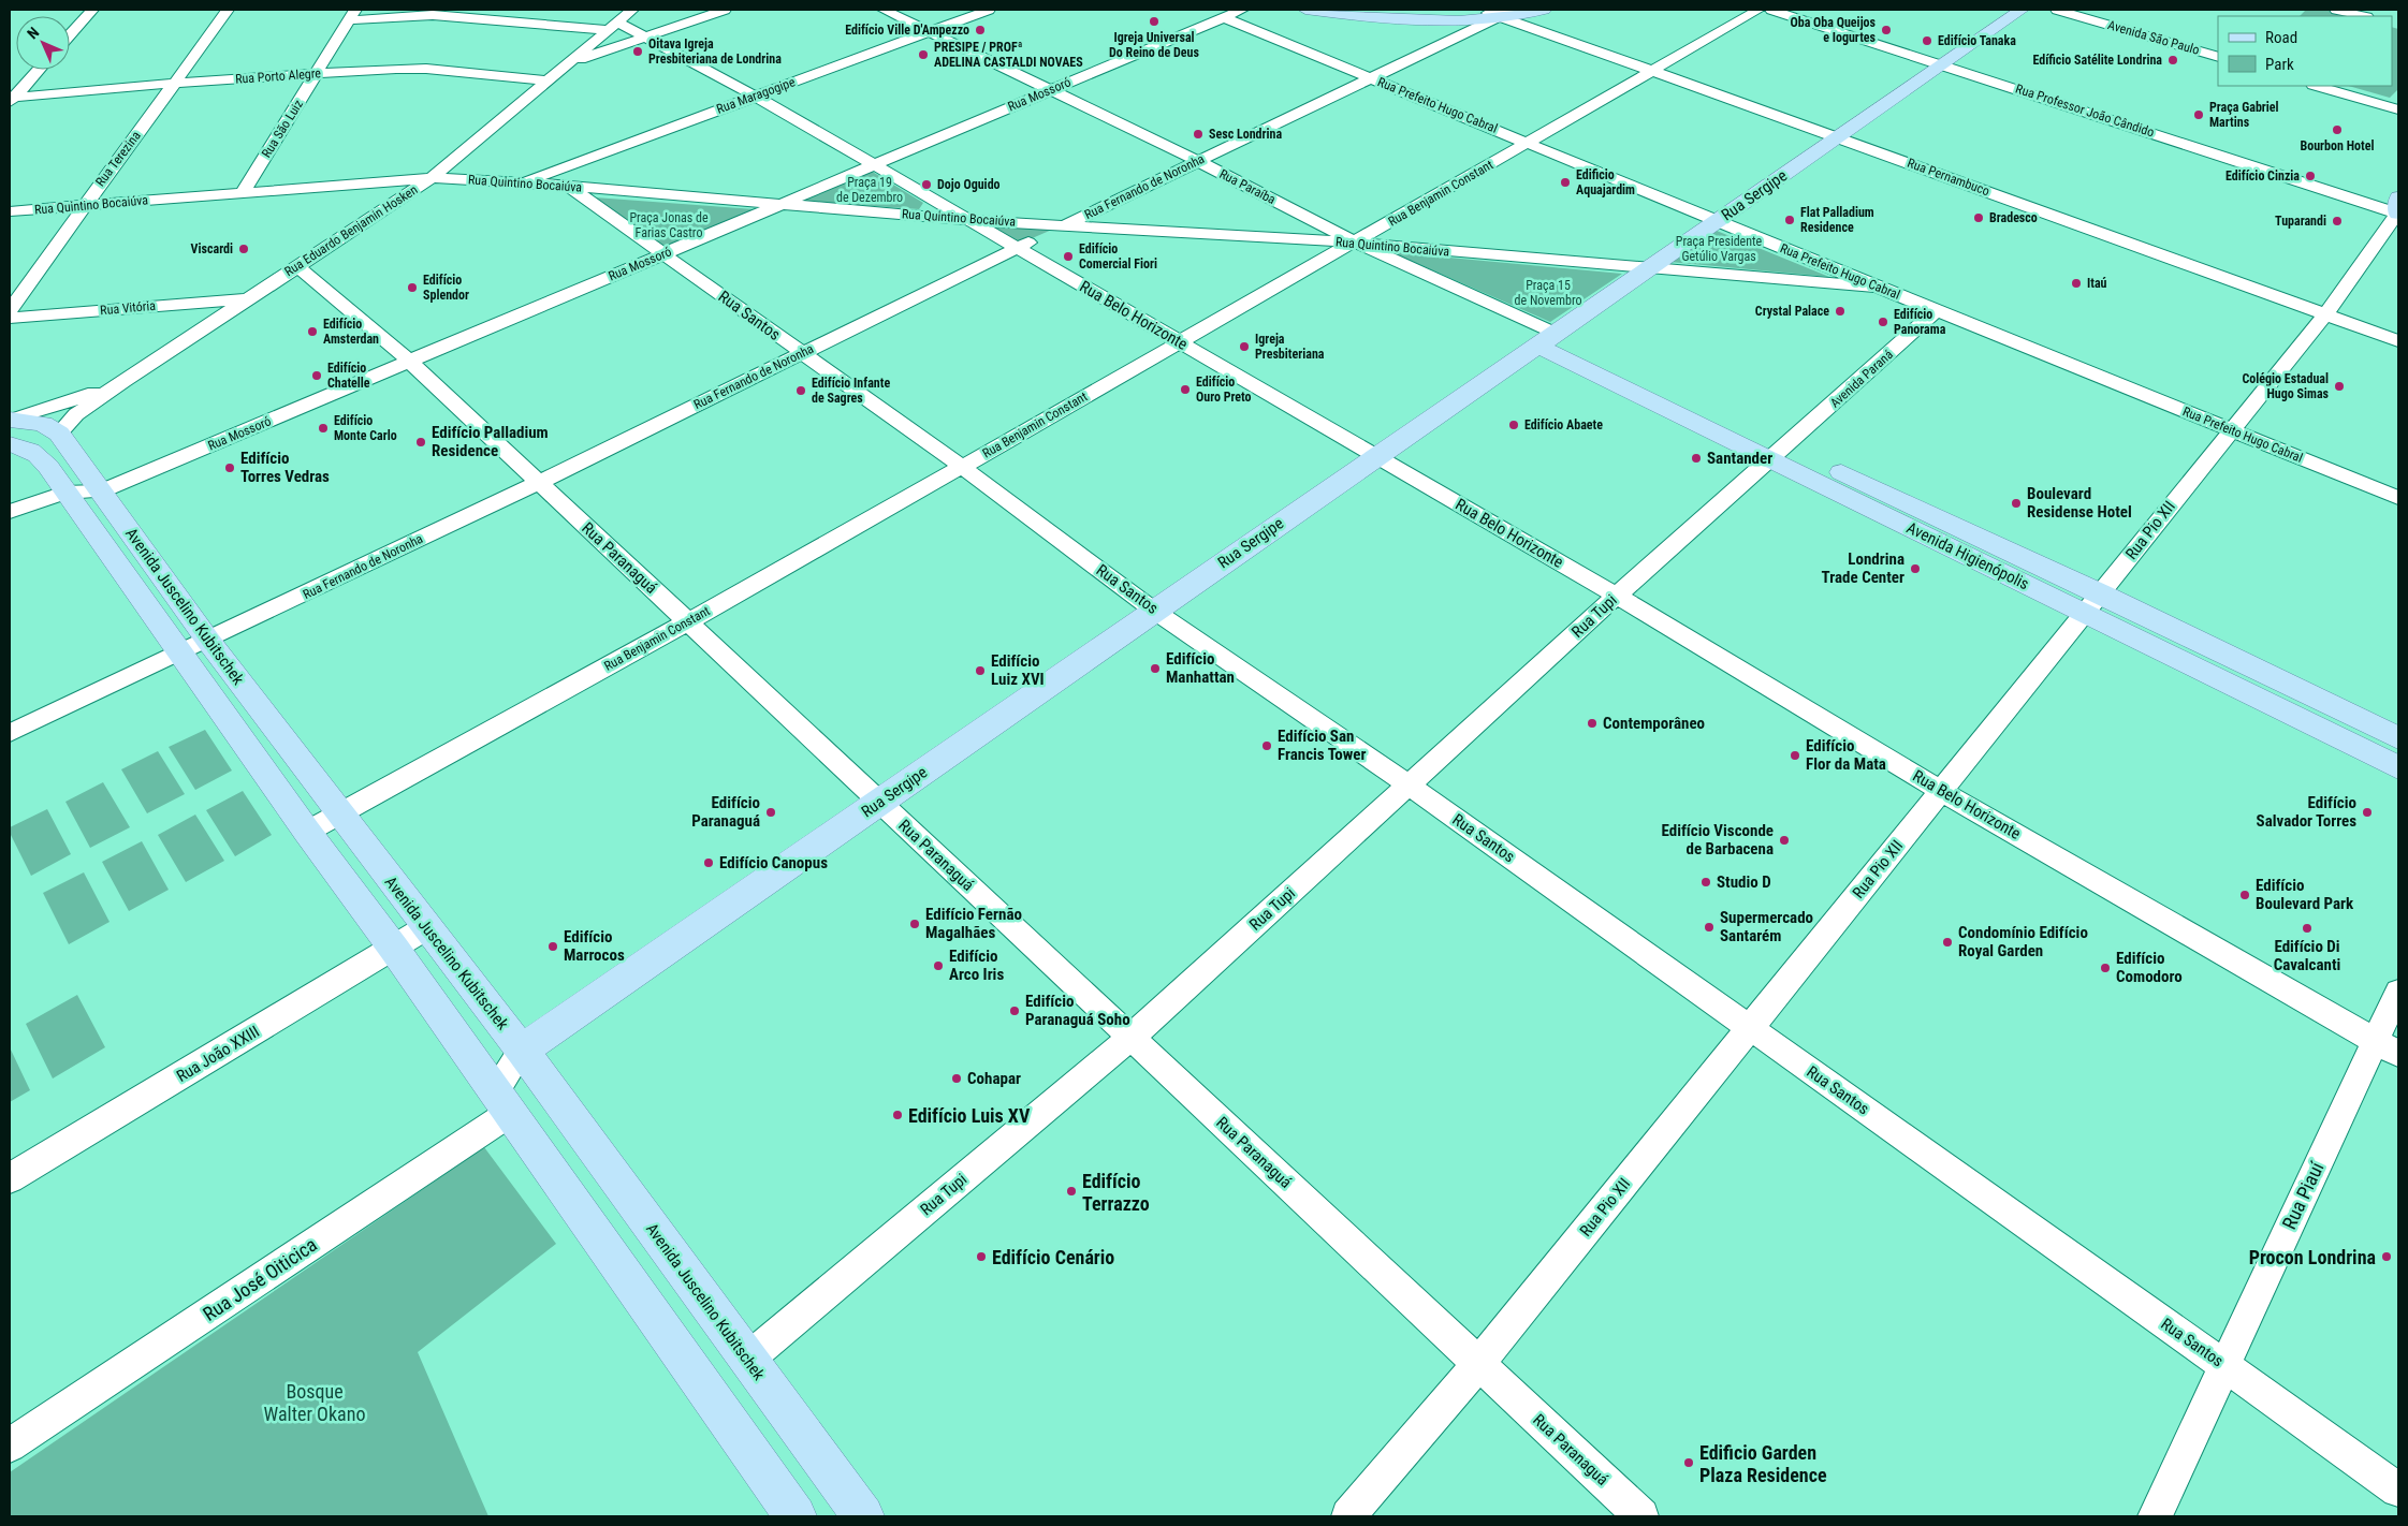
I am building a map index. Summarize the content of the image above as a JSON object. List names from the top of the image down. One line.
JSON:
{"streets":{"main road":["Rua Sergipe","Avenida Higienópolis","Avenida Juscelino Kubitschek"],"street":["Avenida São Paulo","Rua Porto Alegre","Rua Mossoró","Rua Maragogipe","Rua Prefeito Hugo Cabral","Rua Professor João Cândido","Rua São Luiz","Rua Terezina","Rua Pernambuco","Rua Quintino Bocaiúva","Rua Fernando de Noronha","Rua Paraíba","Rua Benjamin Constant","Rua Eduardo Benjamin Hosken","Rua Vitória","Rua Santos","Rua Belo Horizonte","Avenida Paraná","Rua Pio XII","Rua Paranaguá","Rua Tupi","Rua João XXIII","Rua Piauí","Rua José Oiticica"]},"crossings":[["Rua Porto Alegre","Rua São Luiz"],["Rua Porto Alegre","Rua Terezina"],["Rua Porto Alegre","Rua Eduardo Benjamin Hosken"],["Rua Mossoró","Rua Prefeito Hugo Cabral"],["Rua Mossoró","Rua Quintino Bocaiúva"],["Rua Mossoró","Rua Paraíba"],["Rua Mossoró","Rua Santos"],["Rua Mossoró","Rua Belo Horizonte"],["Rua Mossoró","Rua Paranaguá"],["Rua Mossoró","Avenida Juscelino Kubitschek"],["Rua Maragogipe","Rua Quintino Bocaiúva"],["Rua Maragogipe","Rua Paraíba"],["Rua Maragogipe","Rua Belo Horizonte"],["Rua Prefeito Hugo Cabral","Rua Quintino Bocaiúva"],["Rua Prefeito Hugo Cabral","Rua Fernando de Noronha"],["Rua Prefeito Hugo Cabral","Rua Benjamin Constant"],["Rua Prefeito Hugo Cabral","Rua Sergipe"],["Rua Prefeito Hugo Cabral","Avenida Paraná"],["Rua Prefeito Hugo Cabral","Rua Pio XII"],["Rua Professor João Cândido","Rua Sergipe"],["Rua Professor João Cândido","Rua Pio XII"],["Rua São Luiz","Rua Quintino Bocaiúva"],["Rua Terezina","Rua Quintino Bocaiúva"],["Rua Pernambuco","Rua Fernando de Noronha"],["Rua Pernambuco","Rua Benjamin Constant"],["Rua Pernambuco","Rua Sergipe"],["Rua Pernambuco","Rua Pio XII"],["Rua Quintino Bocaiúva","Rua Fernando de Noronha"],["Rua Quintino Bocaiúva","Rua Paraíba"],["Rua Quintino Bocaiúva","Rua Benjamin Constant"],["Rua Quintino Bocaiúva","Rua Sergipe"],["Rua Quintino Bocaiúva","Rua Eduardo Benjamin Hosken"],["Rua Quintino Bocaiúva","Rua Santos"],["Rua Quintino Bocaiúva","Rua Belo Horizonte"],["Rua Fernando de Noronha","Rua Paraíba"],["Rua Fernando de Noronha","Rua Santos"],["Rua Fernando de Noronha","Rua Belo Horizonte"],["Rua Fernando de Noronha","Rua Paranaguá"],["Rua Fernando de Noronha","Avenida Juscelino Kubitschek"],["Rua Paraíba","Rua Benjamin Constant"],["Rua Paraíba","Rua Sergipe"],["Rua Paraíba","Avenida Higienópolis"],["Rua Benjamin Constant","Rua Santos"],["Rua Benjamin Constant","Rua Belo Horizonte"],["Rua Benjamin Constant","Rua Paranaguá"],["Rua Benjamin Constant","Avenida Juscelino Kubitschek"],["Rua Sergipe","Rua Santos"],["Rua Sergipe","Rua Belo Horizonte"],["Rua Sergipe","Avenida Higienópolis"],["Rua Sergipe","Rua Paranaguá"],["Rua Sergipe","Avenida Juscelino Kubitschek"],["Rua Sergipe","Rua José Oiticica"],["Rua Eduardo Benjamin Hosken","Rua Vitória"],["Rua Eduardo Benjamin Hosken","Rua Paranaguá"],["Rua Eduardo Benjamin Hosken","Avenida Juscelino Kubitschek"],["Rua Santos","Rua Pio XII"],["Rua Santos","Rua Tupi"],["Rua Santos","Rua Piauí"],["Rua Belo Horizonte","Rua Pio XII"],["Rua Belo Horizonte","Rua Tupi"],["Rua Belo Horizonte","Rua Piauí"],["Avenida Paraná","Avenida Higienópolis"],["Avenida Paraná","Rua Tupi"],["Rua Pio XII","Avenida Higienópolis"],["Rua Pio XII","Rua Paranaguá"],["Avenida Higienópolis","Rua Tupi"],["Rua Paranaguá","Rua Tupi"],["Avenida Juscelino Kubitschek","Rua Tupi"],["Avenida Juscelino Kubitschek","Rua João XXIII"],["Avenida Juscelino Kubitschek","Rua José Oiticica"]],"parks":["Praça 19 de Dezembro","Praça Jonas de Farias Castro","Praça Presidente Getúlio Vargas","Praça 15 de Novembro","Bosque Walter Okano"],"places":["Igreja Universal Do Reino de Deus","Edifício Ville D'Ampezzo","Oba Oba Queijos e Iogurtes","Edifício Tanaka","Oitava Igreja Presbiteriana de Londrina","PRESIPE / PROFª ADELINA CASTALDI NOVAES","Edíficio Satélite Londrina","Praça Gabriel Martins","Bourbon Hotel","Sesc Londrina","Edifício Cinzia","Edificio Aquajardim","Dojo Oguido","Bradesco","Flat Palladium Residence","Tuparandi","Viscardi","Edifício Comercial Fiori","Itaú","Edifício Splendor","Crystal Palace","Edifício Panorama","Edifício Amsterdan","Igreja Presbiteriana","Edifício Chatelle","Colégio Estadual Hugo Simas","Edifício Ouro Preto","Edifício Infante de Sagres","Edifício Abaete","Edifício Monte Carlo","Edifício Palladium Residence","Santander","Edifício Torres Vedras","Boulevard Residense Hotel","Londrina Trade Center","Edifício Manhattan","Edifício Luiz XVI","Contemporâneo","Edifício San Francis Tower","Edifício Flor da Mata","Edifício Paranaguá","Edifício Salvador Torres","Edifício Visconde de Barbacena","Edifício Canopus","Studio D","Edifício Boulevard Park","Edifício Fernão Magalhães","Supermercado Santarém","Edifício Di Cavalcanti","Condomínio Edifício Royal Garden","Edifício Marrocos","Edifício Arco Iris","Edifício Comodoro","Edifício Paranaguá Soho","Cohapar","Edifício Luis XV","Edifício Terrazzo","Edifício Cenário","Procon Londrina","Edificio Garden Plaza Residence"],"legend":["Road","Park"],"north":"top left"}
